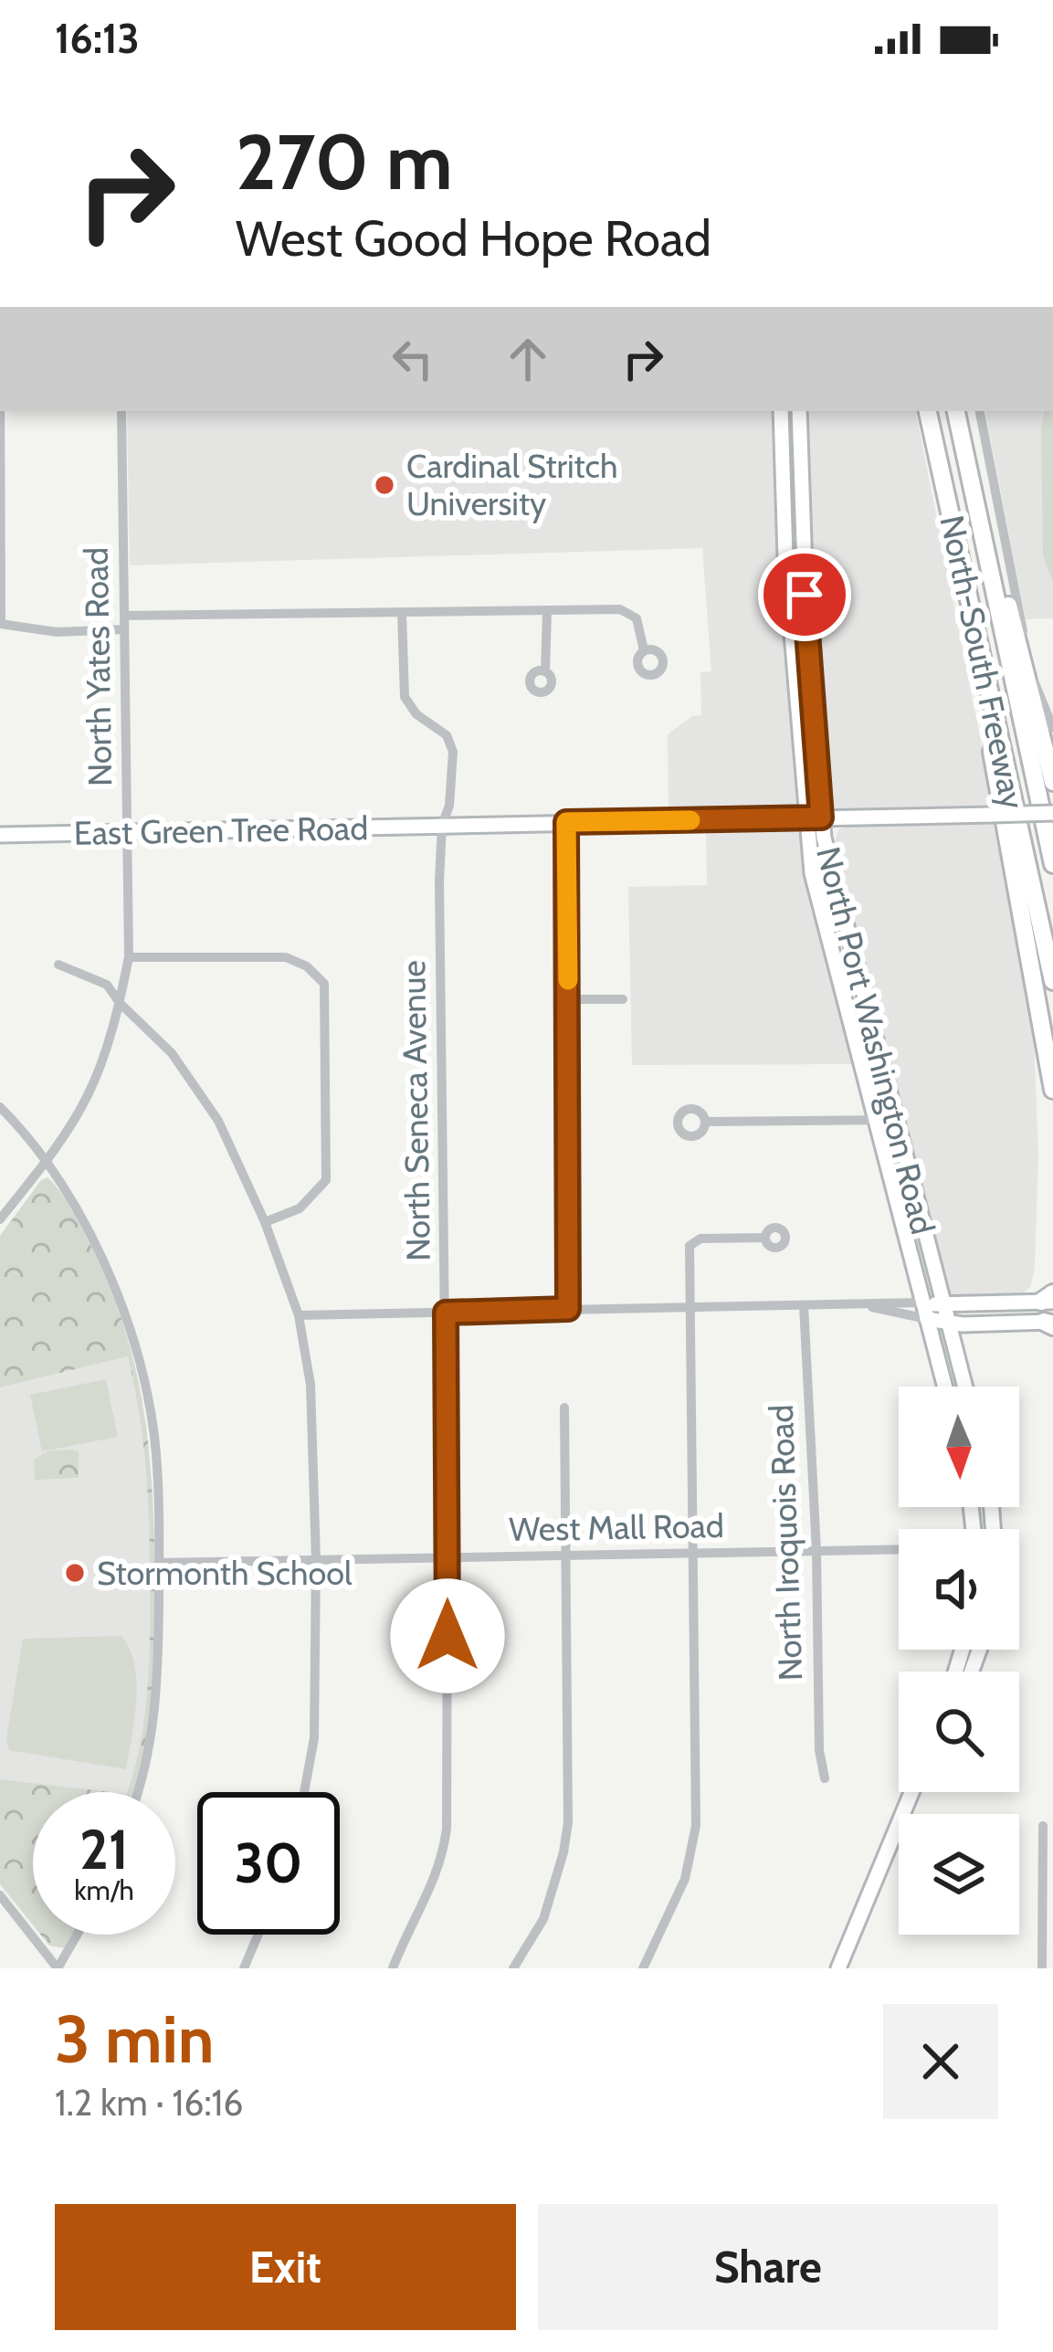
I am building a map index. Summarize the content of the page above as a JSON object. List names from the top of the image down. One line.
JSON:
{"streets":{"highway":["North-South Freeway"],"main road":["East Green Tree Road","North Port Washington Road"],"street":["North Yates Road","North Seneca Avenue","West Mall Road","North Iroquois Road"]},"crossings":[["North Yates Road","East Green Tree Road"],["East Green Tree Road","North Port Washington Road"],["East Green Tree Road","North Seneca Avenue"],["North Seneca Avenue","West Mall Road"],["West Mall Road","North Iroquois Road"]],"places":["Cardinal Stritch University","Stormonth School"],"north":"bottom","page":{"status":"16:13","turn":["270 m","West Good Hope Road"],"speed":"21 km/h","limit":"30","heading":["3 min","1.2 km · 16:16"],"buttons":["Exit","Share"]}}
